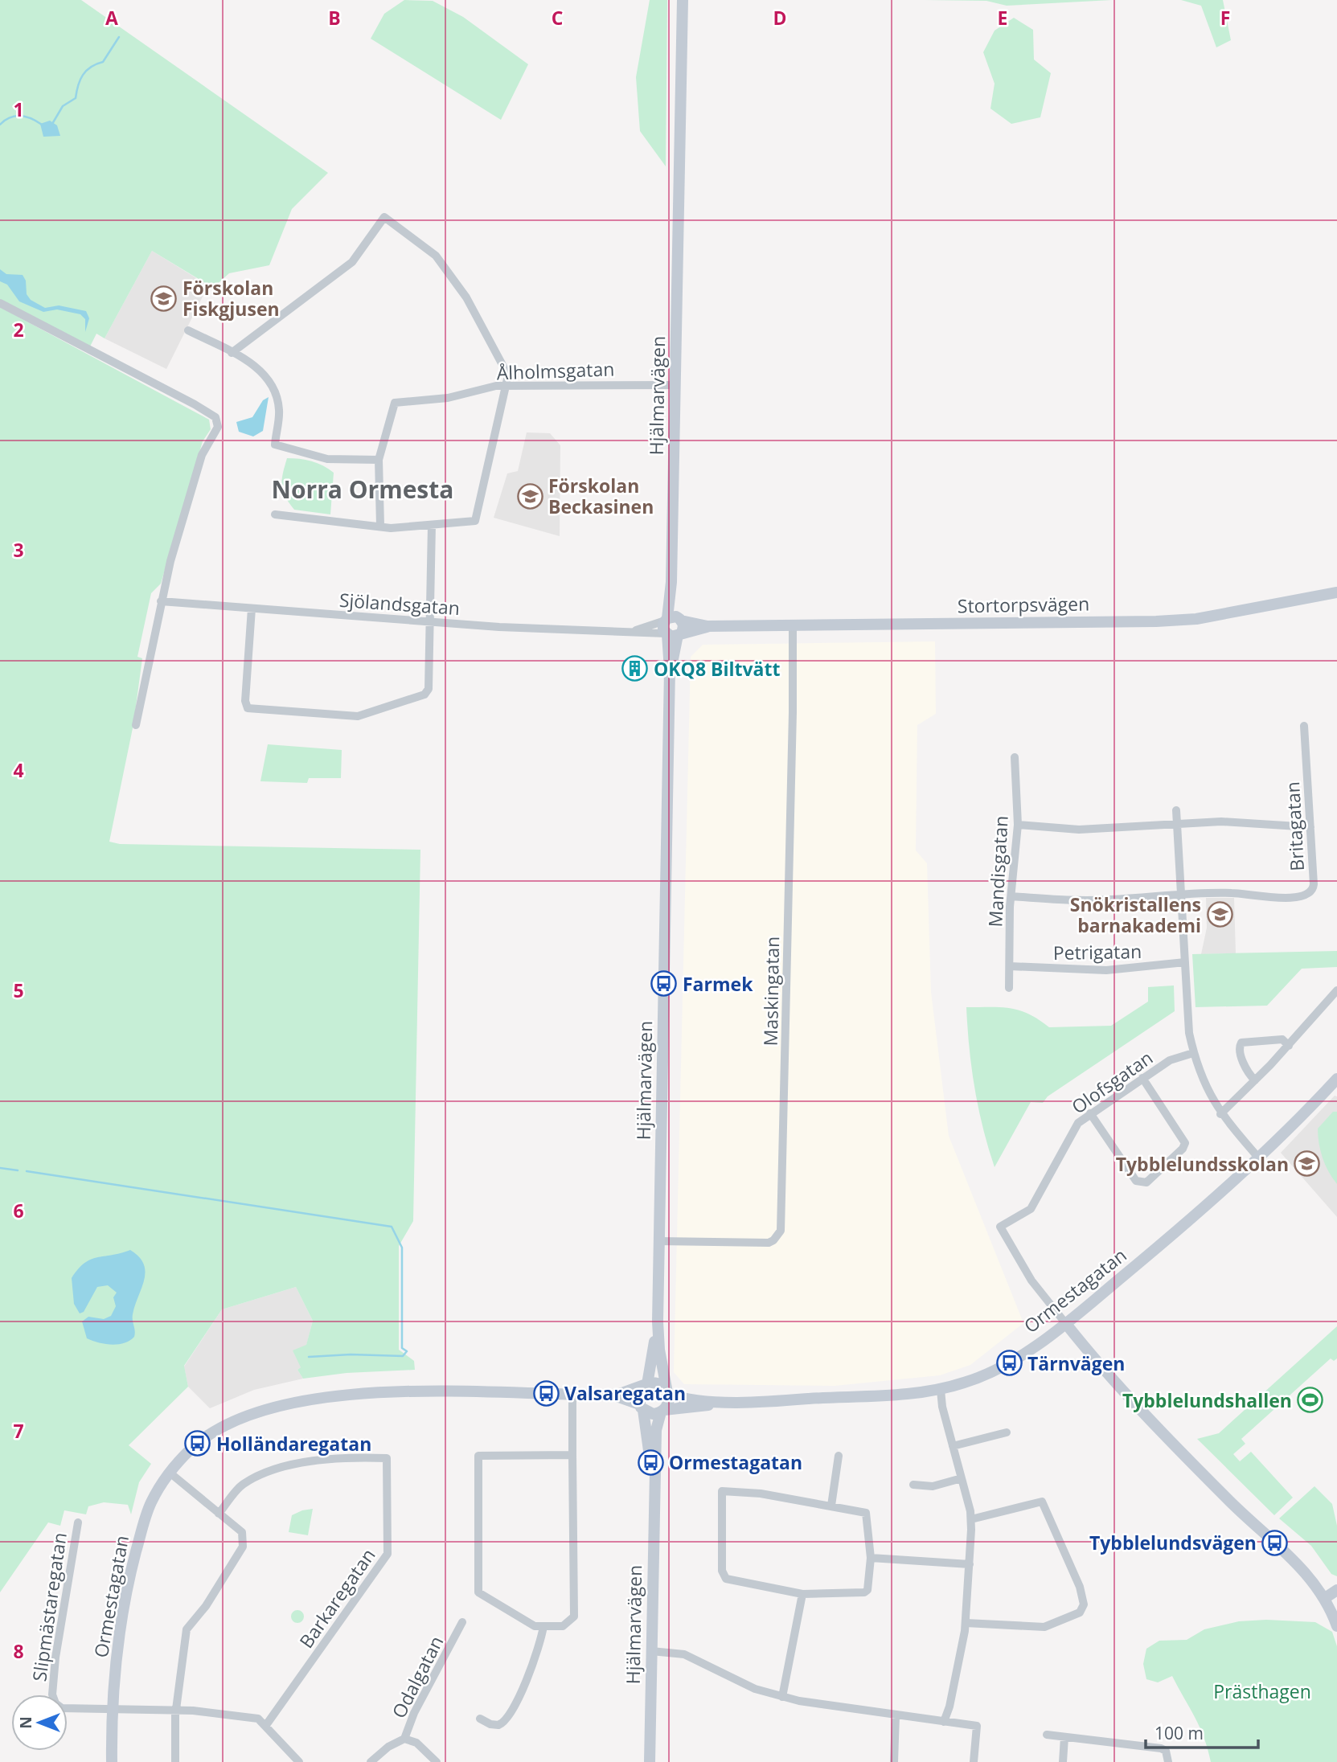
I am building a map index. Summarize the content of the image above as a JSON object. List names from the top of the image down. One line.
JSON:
{"streets":{"street":["Ålholmsgatan","Hjälmarvägen","Sjölandsgatan","Stortorpsvägen","Britagatan","Mandisgatan","Petrigatan","Maskingatan","Olofsgatan","Ormestagatan","Barkaregatan","Slipmästaregatan","Odalgatan"]},"crossings":[["Ålholmsgatan","Hjälmarvägen"],["Hjälmarvägen","Sjölandsgatan"],["Hjälmarvägen","Stortorpsvägen"],["Hjälmarvägen","Maskingatan"],["Hjälmarvägen","Ormestagatan"],["Sjölandsgatan","Stortorpsvägen"],["Stortorpsvägen","Maskingatan"],["Mandisgatan","Petrigatan"],["Olofsgatan","Ormestagatan"],["Ormestagatan","Slipmästaregatan"]],"districts":["Norra Ormesta"],"parks":["Prästhagen"],"places":{"school or university":["Förskolan Fiskgjusen","Förskolan Beckasinen","Snökristallens barnakademi","Tybblelundsskolan"],"building":["OKQ8 Biltvätt"],"bus stop":["Farmek","Tärnvägen","Valsaregatan","Holländaregatan","Ormestagatan","Tybblelundsvägen"],"sports":["Tybblelundshallen"]},"scale_bar":"100 m","north":"left","grid":{"columns":["A","B","C","D","E","F"],"rows":["1","2","3","4","5","6","7","8"]}}
